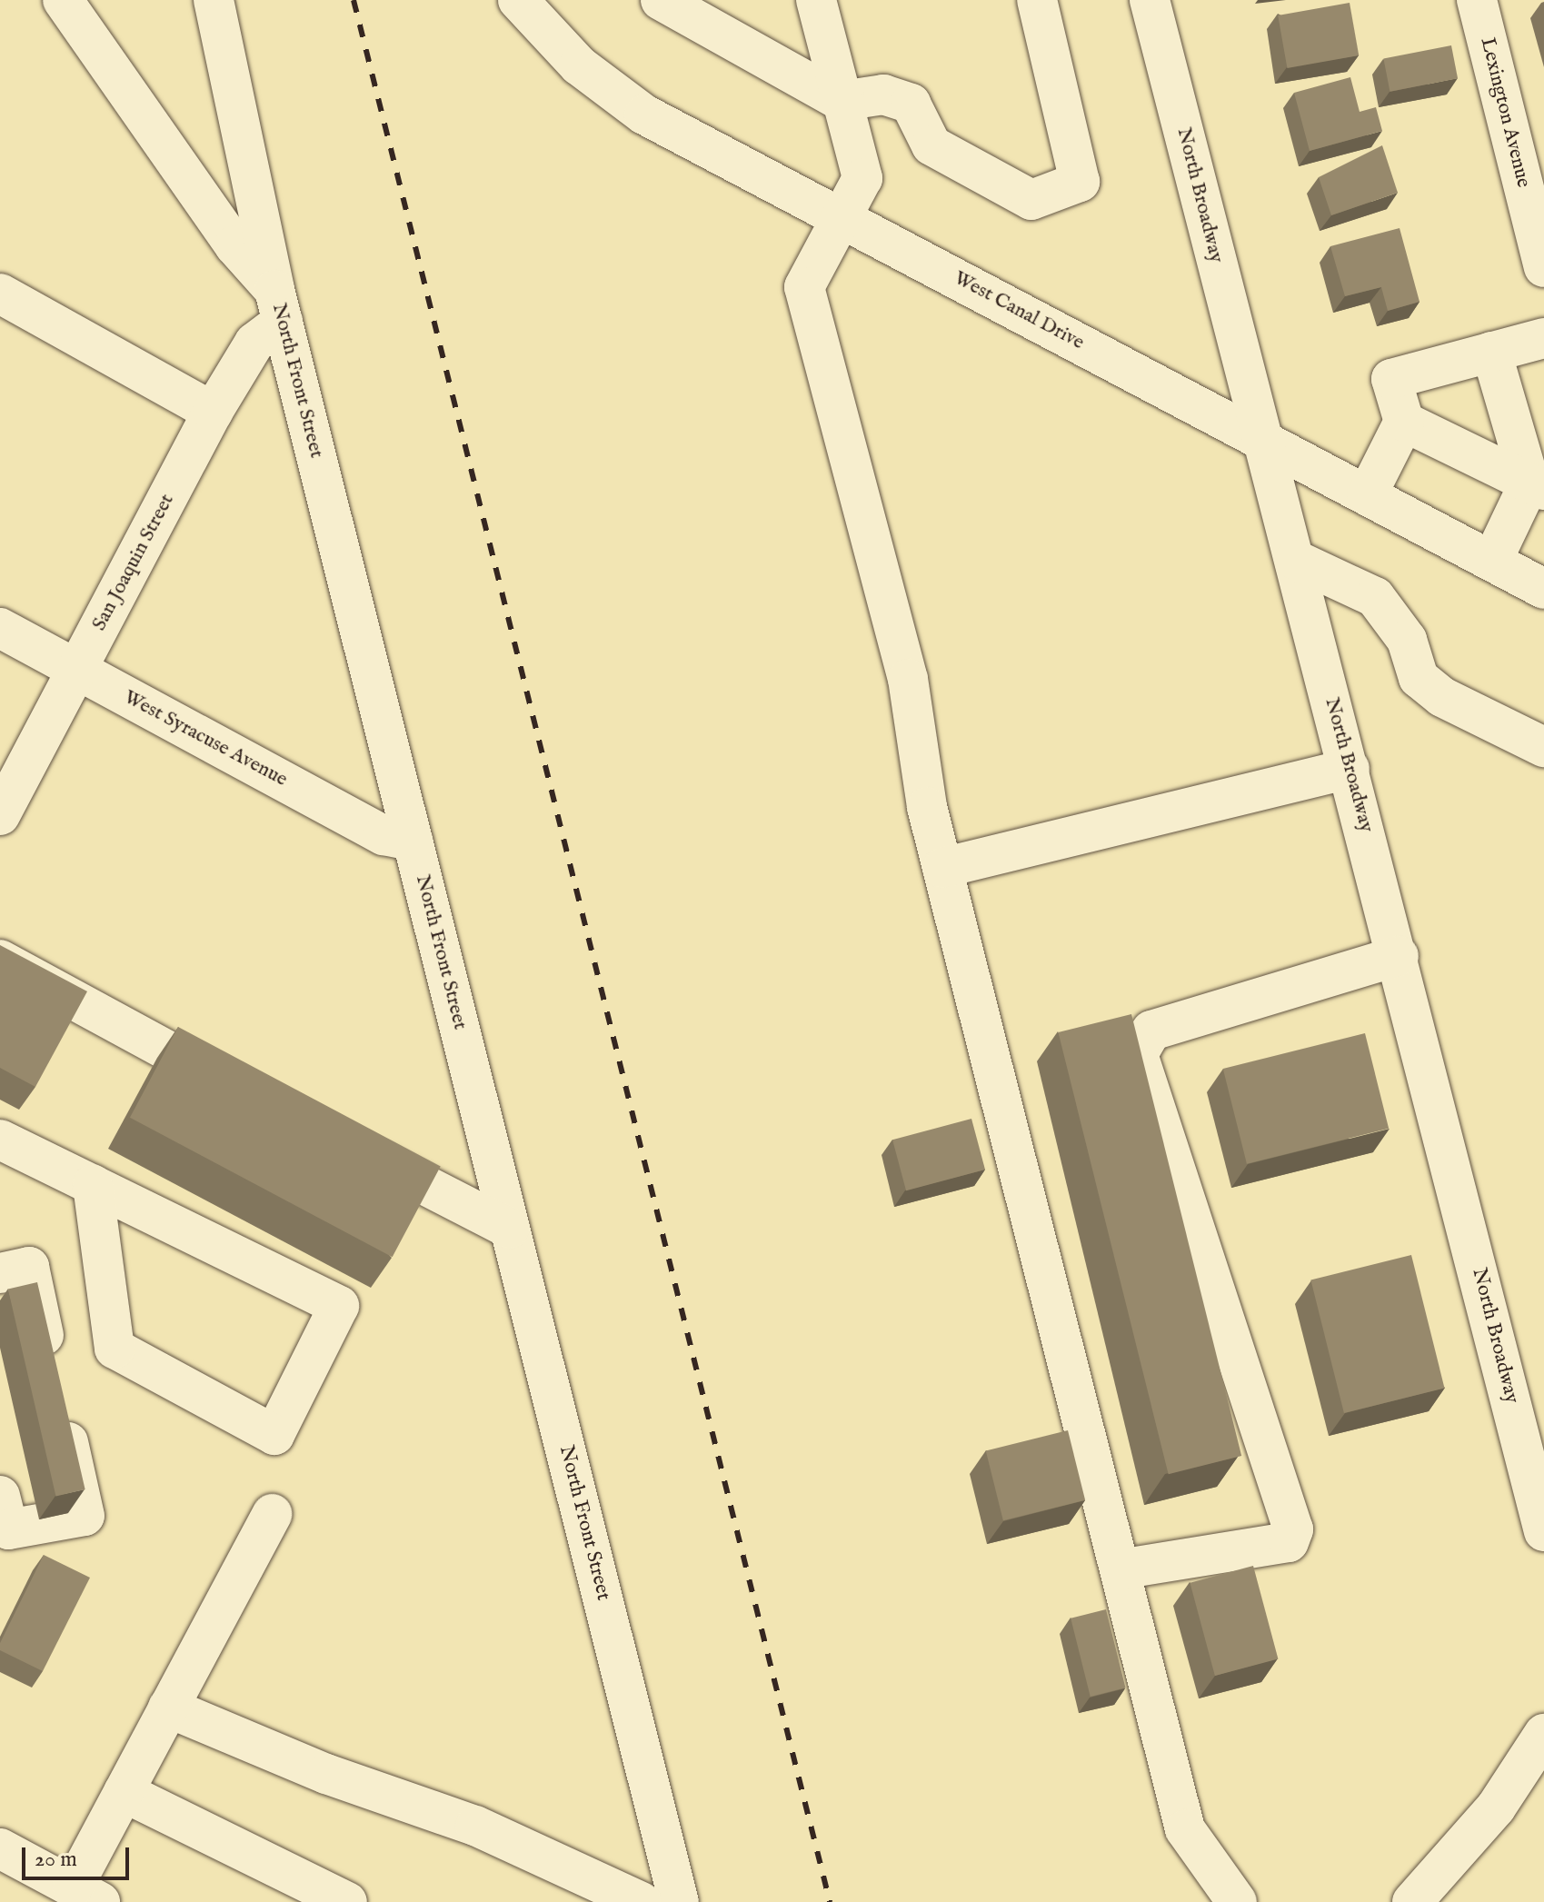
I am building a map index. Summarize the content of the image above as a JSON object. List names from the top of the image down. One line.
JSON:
{"streets":{"street":["Lexington Avenue","North Broadway","West Canal Drive","North Front Street","San Joaquin Street","West Syracuse Avenue"]},"crossings":[["North Broadway","West Canal Drive"],["North Front Street","San Joaquin Street"],["North Front Street","West Syracuse Avenue"],["San Joaquin Street","West Syracuse Avenue"]],"scale_bar":"20 m"}
